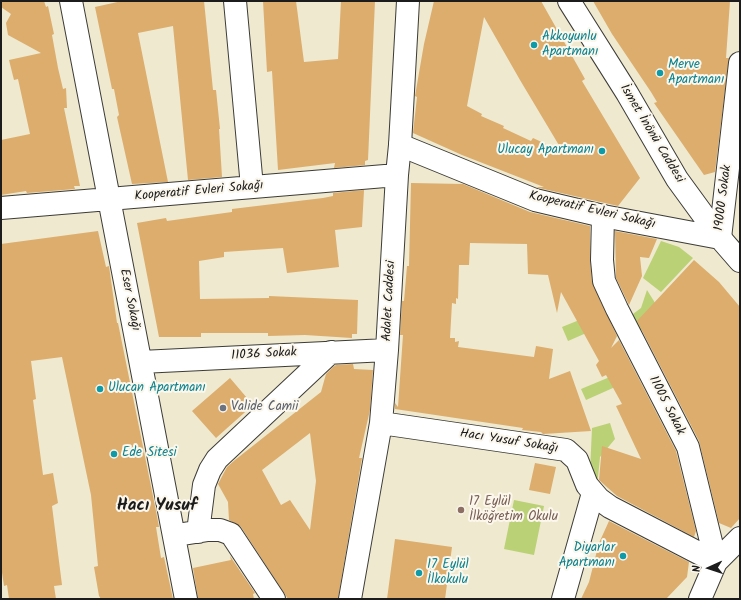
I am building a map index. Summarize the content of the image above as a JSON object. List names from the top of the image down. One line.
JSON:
{"streets":{"street":["İsmet İnönü Caddesi","Kooperatif Evleri Sokağı","19000 Sokak","Eser Sokağı","Adalet Caddesi","11036 Sokak","11005 Sokak","Hacı Yusuf Sokağı"]},"crossings":[["İsmet İnönü Caddesi","Kooperatif Evleri Sokağı"],["İsmet İnönü Caddesi","19000 Sokak"],["Kooperatif Evleri Sokağı","19000 Sokak"],["Kooperatif Evleri Sokağı","Eser Sokağı"],["Kooperatif Evleri Sokağı","Adalet Caddesi"],["Kooperatif Evleri Sokağı","11005 Sokak"],["Eser Sokağı","11036 Sokak"],["Adalet Caddesi","11036 Sokak"],["Adalet Caddesi","Hacı Yusuf Sokağı"],["11005 Sokak","Hacı Yusuf Sokağı"]],"districts":["Hacı Yusuf"],"places":["Akkoyunlu Apartmanı","Merve Apartmanı","Ulucay Apartmanı","Ulucan Apartmanı","Valide Camii","Ede Sitesi","17 Eylül İlköğretim Okulu","Diyarlar Apartmanı","17 Eylül İlkokulu"],"north":"left"}
